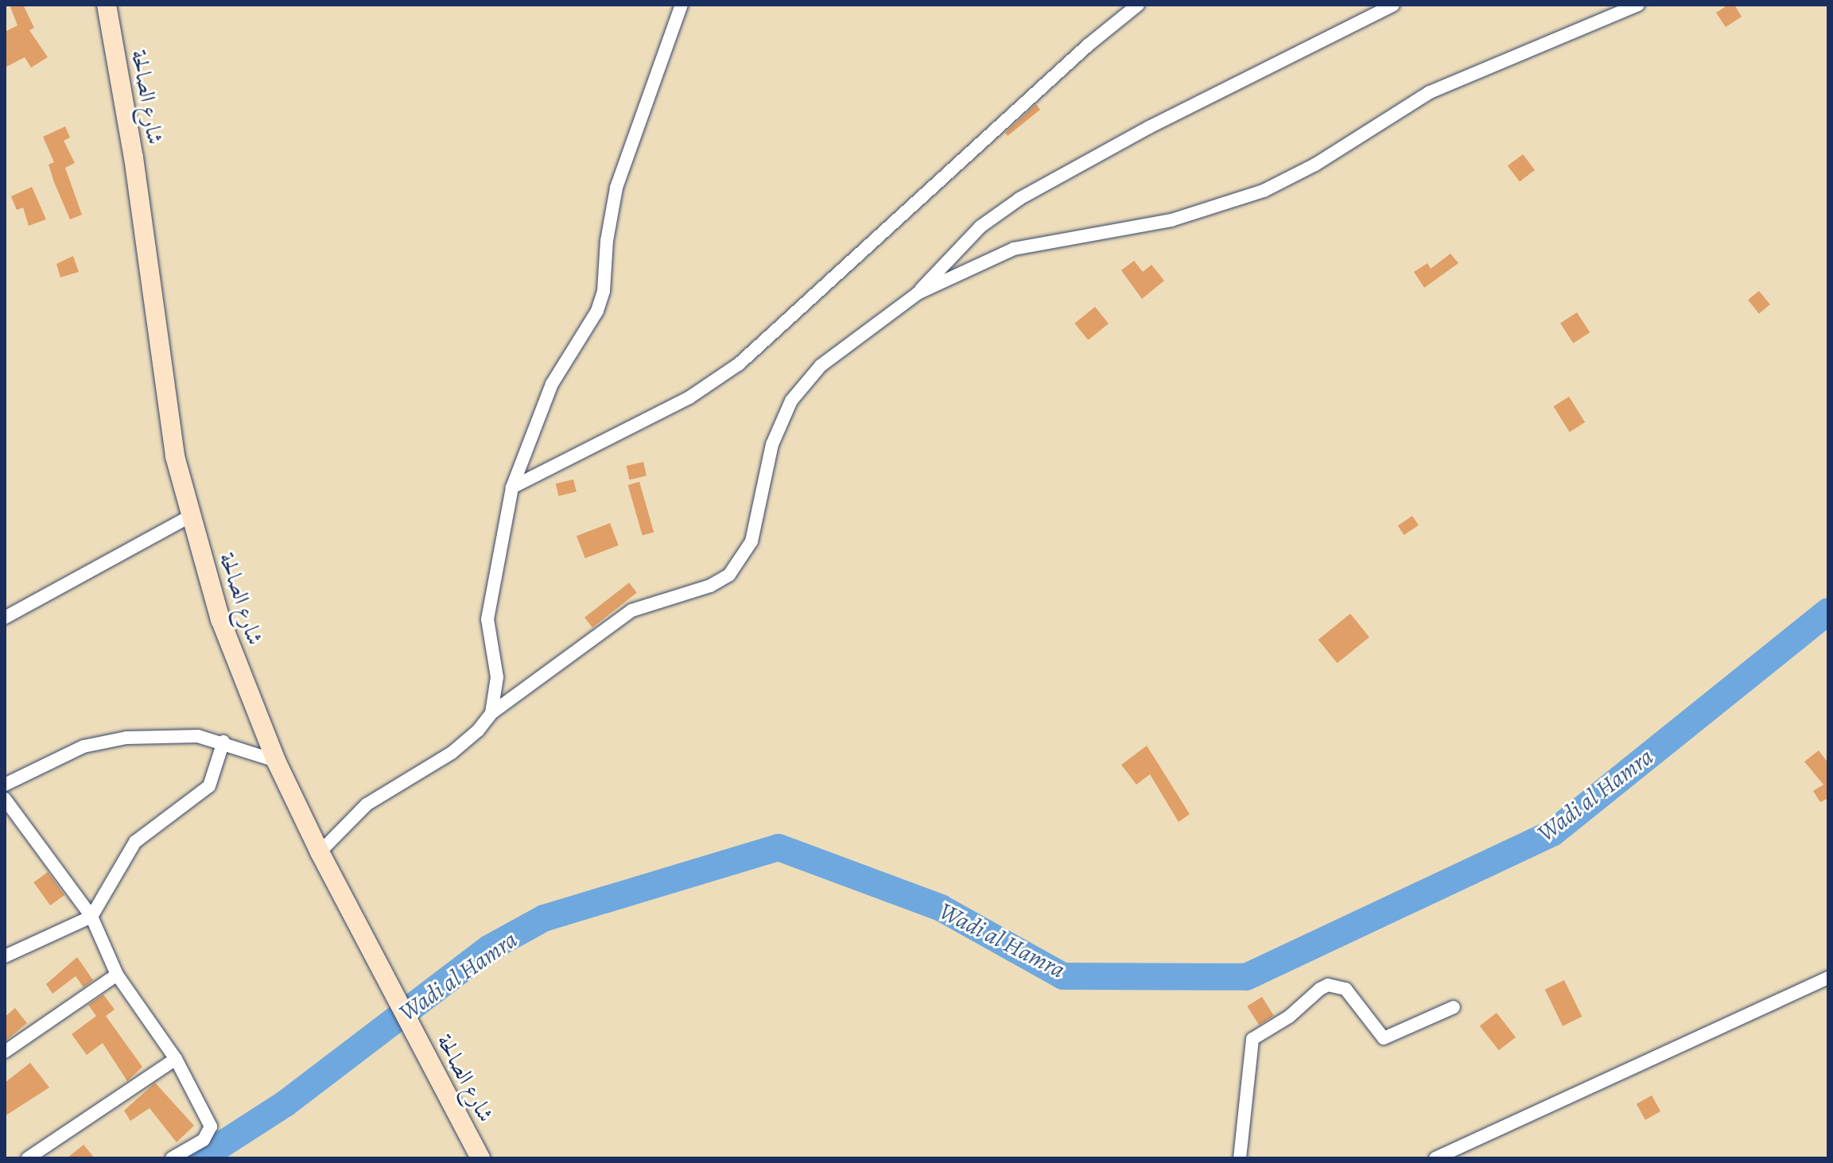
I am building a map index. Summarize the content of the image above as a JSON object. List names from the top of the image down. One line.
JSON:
{"streets":{"main road":["شارع الصالحة"]},"water":["Wadi al Hamra"]}
